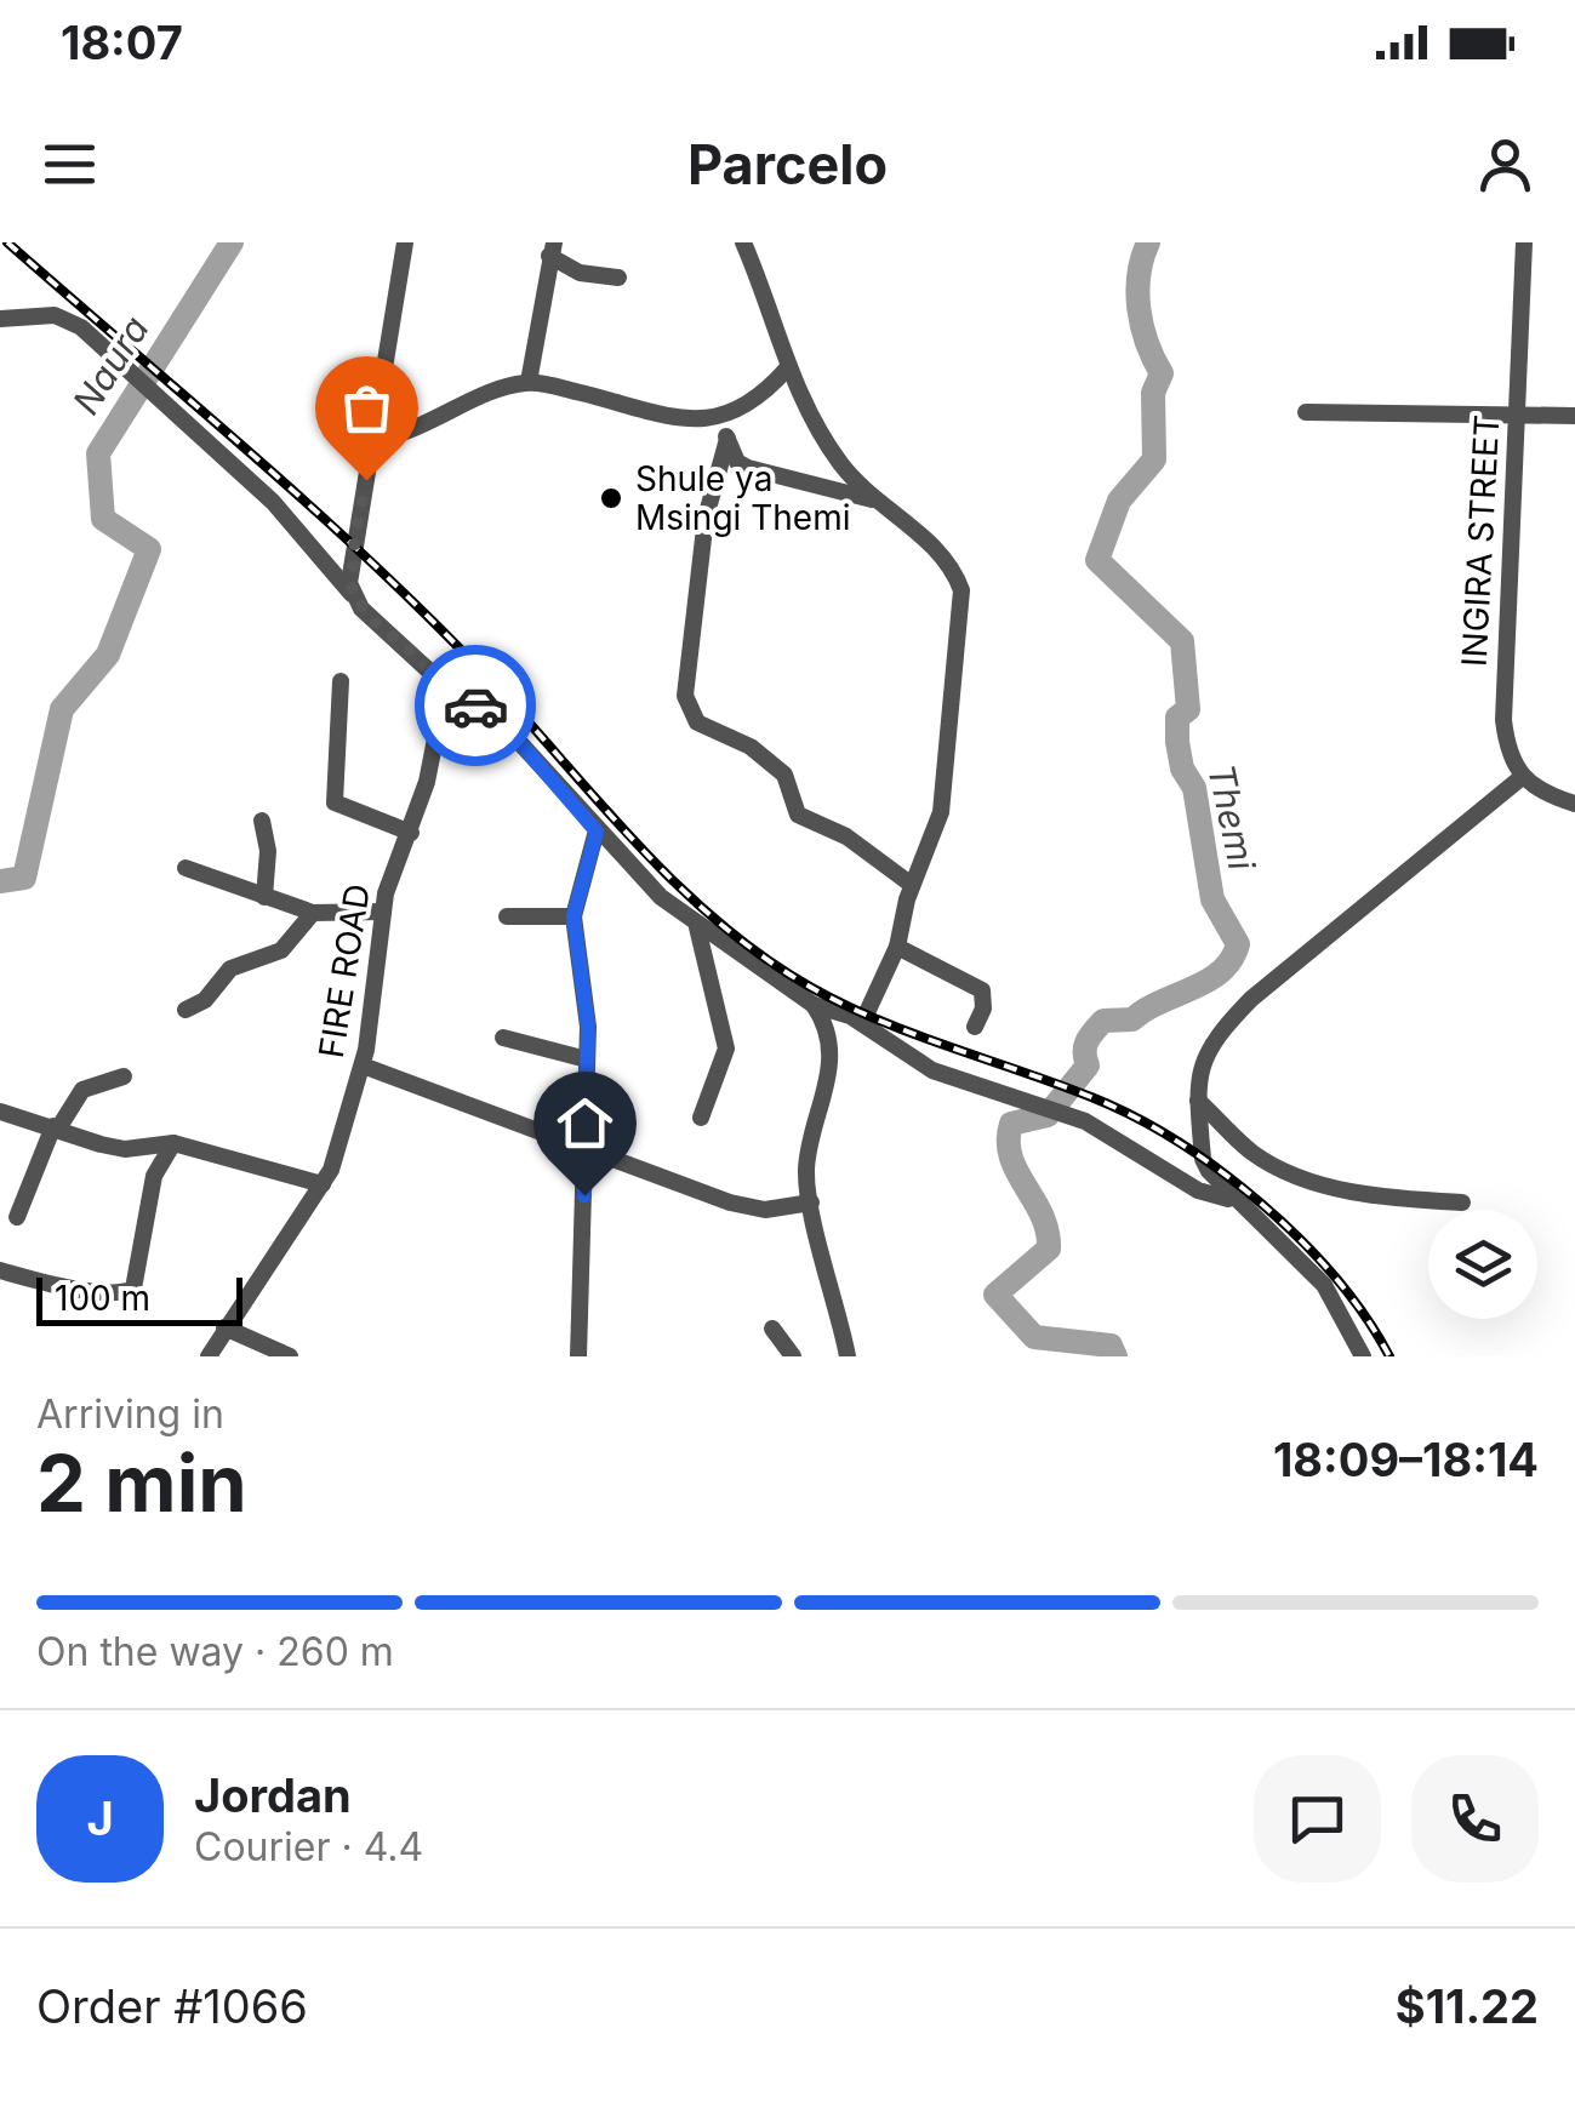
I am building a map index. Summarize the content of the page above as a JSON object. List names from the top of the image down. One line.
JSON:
{"streets":{"street":["INGIRA STREET","FIRE ROAD"]},"water":["Naura","Themi"],"places":["Shule ya Msingi Themi"],"scale_bar":"100 m","page":{"status":"18:07","header":"Parcelo","scale":"100 m","heading":["2 min","Arriving in","18:09–18:14"],"panel":["Jordan","Courier · 4.4","Order #1066","$11.22"],"bar":"On the way · 260 m","round":"J"}}
